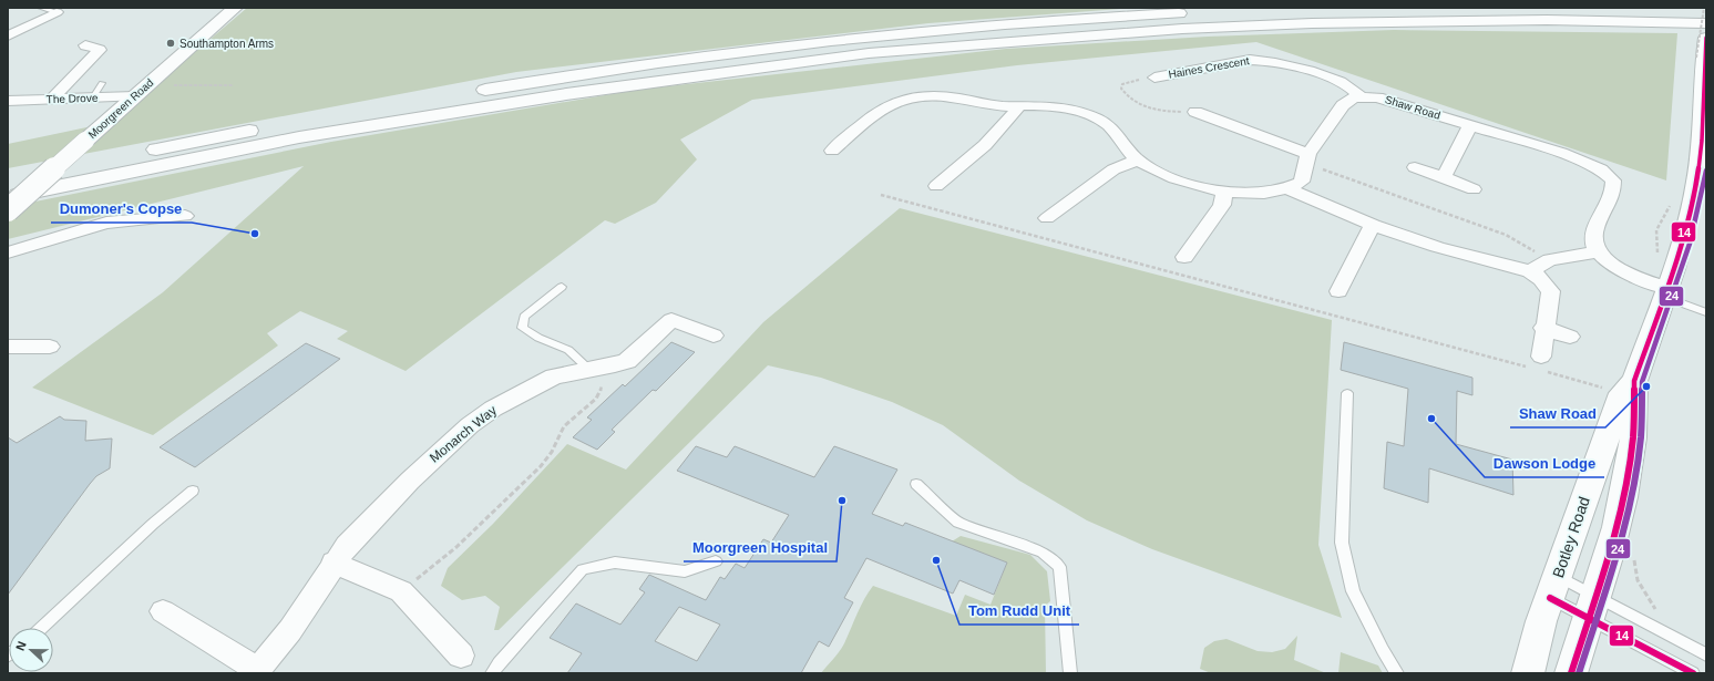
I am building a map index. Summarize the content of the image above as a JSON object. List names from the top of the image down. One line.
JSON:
{"streets":{"main road":["Moorgreen Road","Botley Road"],"street":["Haines Crescent","The Drove","Shaw Road","Monarch Way"]},"crossings":[["Haines Crescent","Shaw Road"],["The Drove","Moorgreen Road"]],"places":["Southampton Arms","Dumoner's Copse","Shaw Road","Dawson Lodge","Moorgreen Hospital","Tom Rudd Unit"],"lines":["transit line 14","transit line 24"],"north":"left"}
